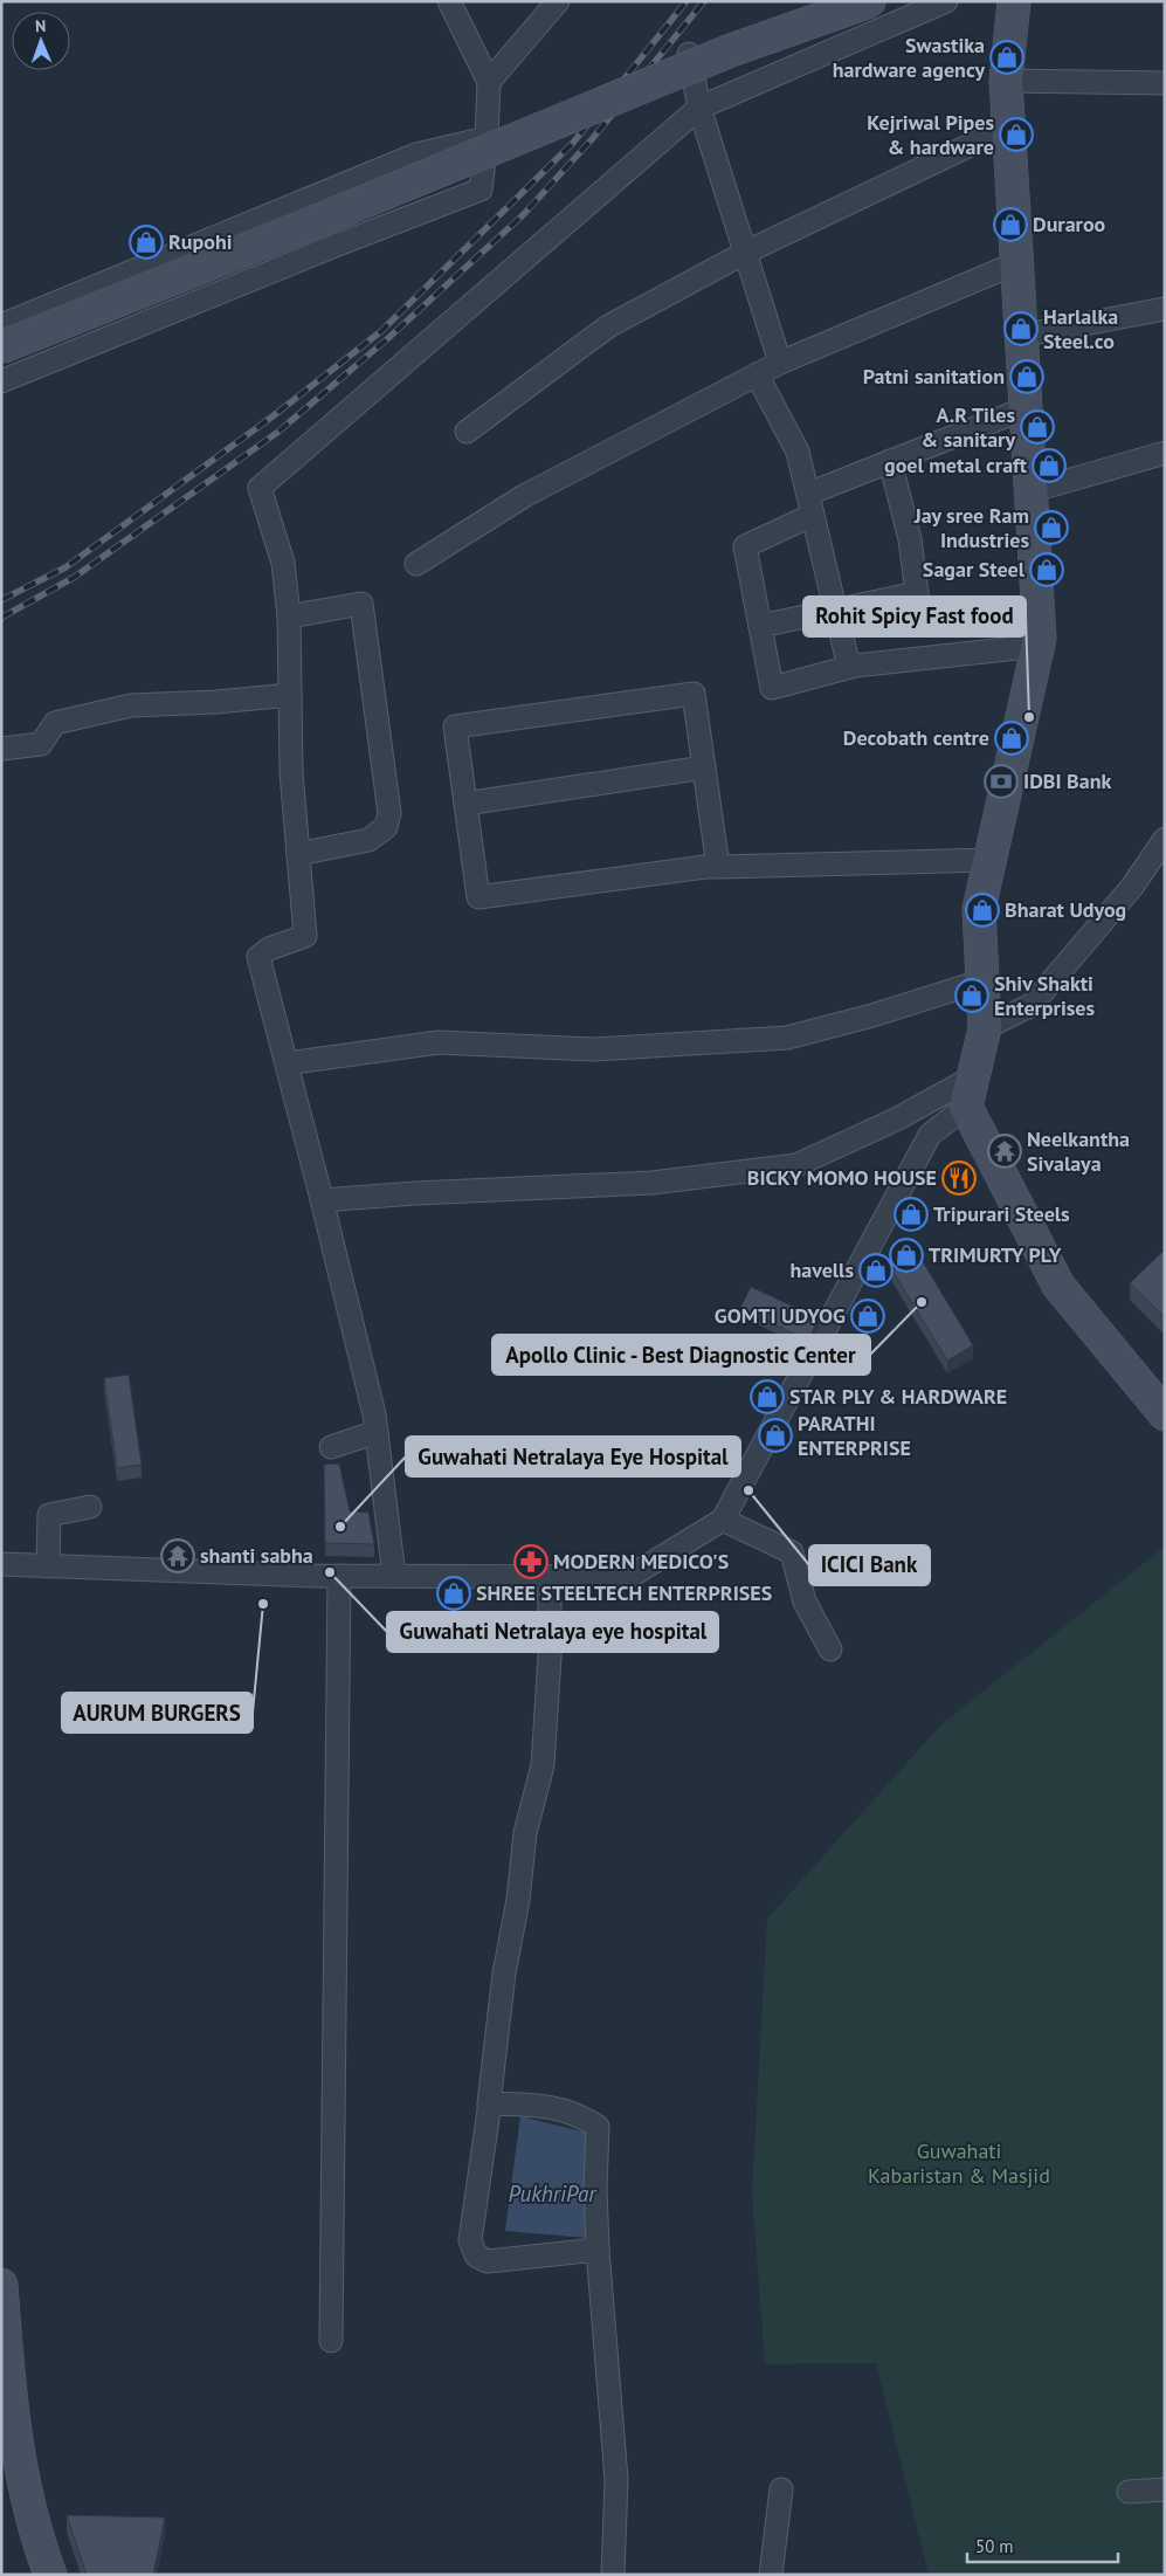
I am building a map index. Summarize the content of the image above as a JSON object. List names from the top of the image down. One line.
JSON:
{"water":["PukhriPar"],"parks":["Guwahati Kabaristan & Masjid"],"places":{"shop":["Swastika hardware agency","Kejriwal Pipes & hardware","Duraroo","Rupohi","Harlalka Steel.co","Patni sanitation","A.R Tiles & sanitary","goel metal craft","Jay sree Ram Industries","Sagar Steel","Decobath centre","Bharat Udyog","Shiv Shakti Enterprises","Tripurari Steels","TRIMURTY PLY","havells","GOMTI UDYOG","STAR PLY & HARDWARE","PARATHI ENTERPRISE","SHREE STEELTECH ENTERPRISES"],"other":["Rohit Spicy Fast food","Apollo Clinic - Best Diagnostic Center","ICICI Bank","Guwahati Netralaya Eye Hospital","Guwahati Netralaya eye hospital","AURUM BURGERS"],"bank":["IDBI Bank"],"temple":["Neelkantha Sivalaya","shanti sabha"],"restaurant":["BICKY MOMO HOUSE"],"pharmacy":["MODERN MEDICO'S"]},"scale_bar":"50 m","north":"top"}
